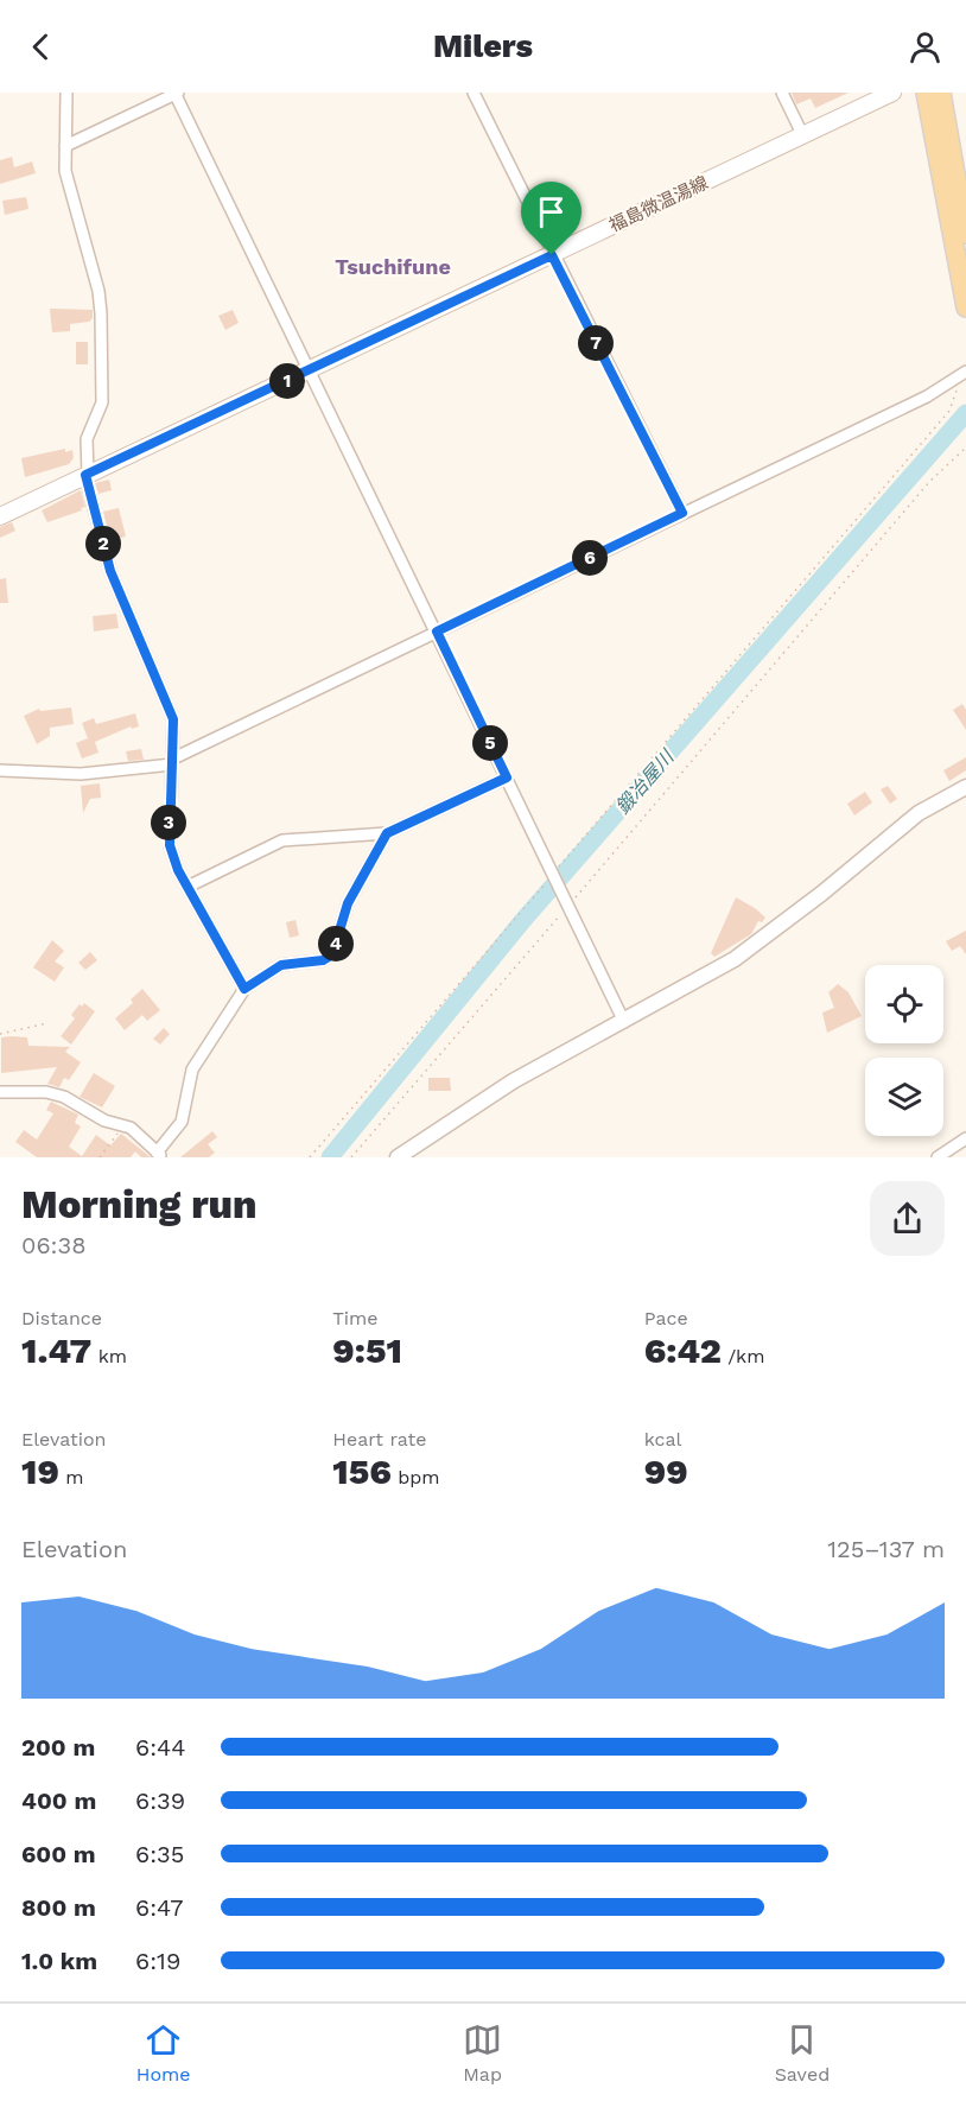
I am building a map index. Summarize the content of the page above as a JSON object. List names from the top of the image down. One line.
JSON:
{"streets":{"main road":["福島微温湯線"]},"districts":["Tsuchifune"],"water":["鍛冶屋川"],"page":{"header":"Milers","pins":["7","1","2","6","5","3","4"],"heading":["Morning run","06:38"],"stats":[["Distance","1.47 km"],["Time","9:51"],["Pace","6:42 /km"],["Elevation","19 m"],["Heart rate","156 bpm"],["kcal","99"]],"chart":["Elevation","125–137 m"],"list":[{"name":"200 m","note":"6:44"},{"name":"400 m","note":"6:39"},{"name":"600 m","note":"6:35"},{"name":"800 m","note":"6:47"},{"name":"1.0 km","note":"6:19"}],"tabs":["Home","Map","Saved"]}}
